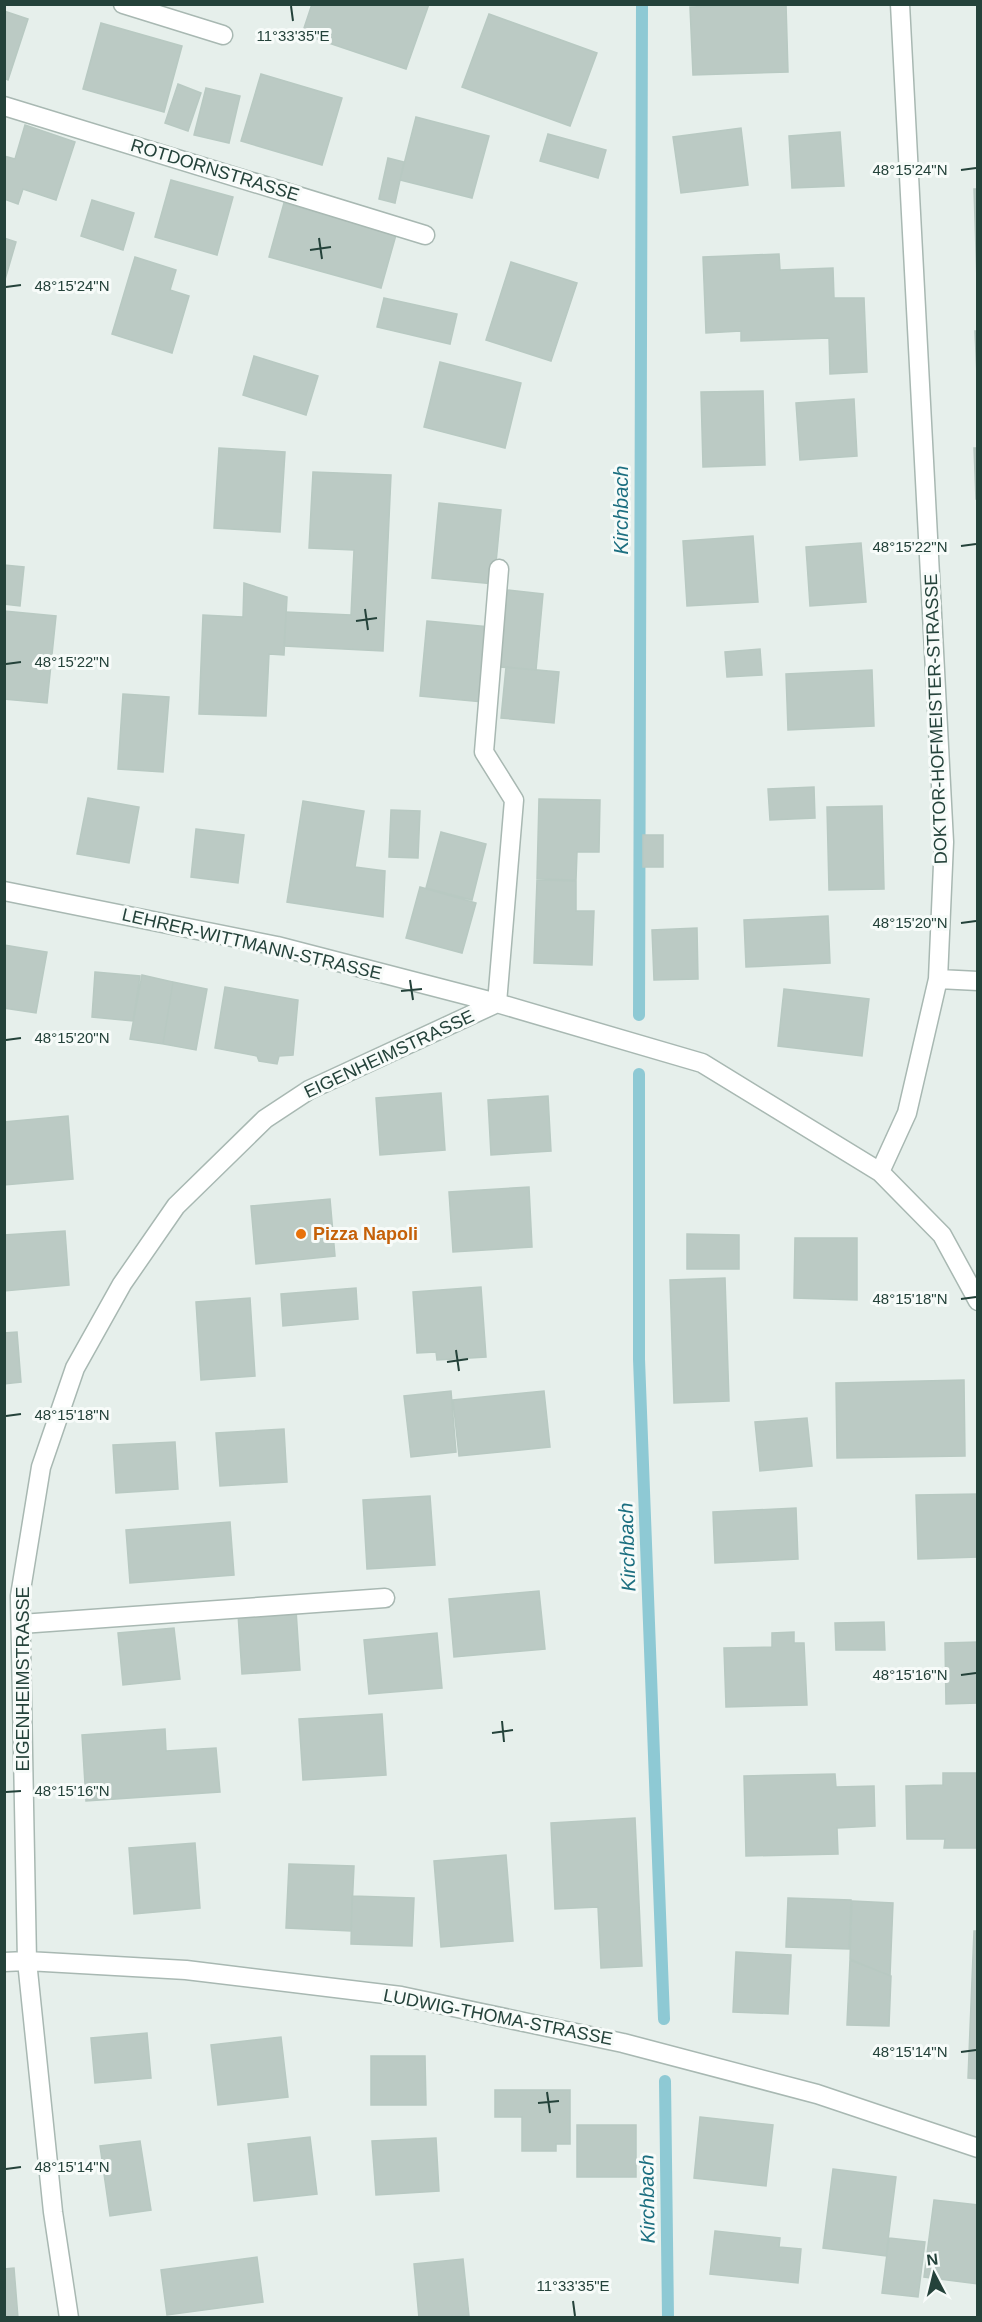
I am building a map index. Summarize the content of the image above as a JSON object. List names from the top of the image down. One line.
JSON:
{"streets":{"street":["ROTDORNSTRASSE","DOKTOR-HOFMEISTER-STRASSE","LEHRER-WITTMANN-STRASSE","EIGENHEIMSTRASSE","LUDWIG-THOMA-STRASSE"]},"crossings":[["DOKTOR-HOFMEISTER-STRASSE","LEHRER-WITTMANN-STRASSE"],["LEHRER-WITTMANN-STRASSE","EIGENHEIMSTRASSE"],["EIGENHEIMSTRASSE","LUDWIG-THOMA-STRASSE"]],"water":["Kirchbach"],"places":["Pizza Napoli"],"north":"top","coordinates":["11°33'35\"E","48°15'24\"N","48°15'22\"N","48°15'20\"N","48°15'18\"N","48°15'16\"N","48°15'14\"N"]}
